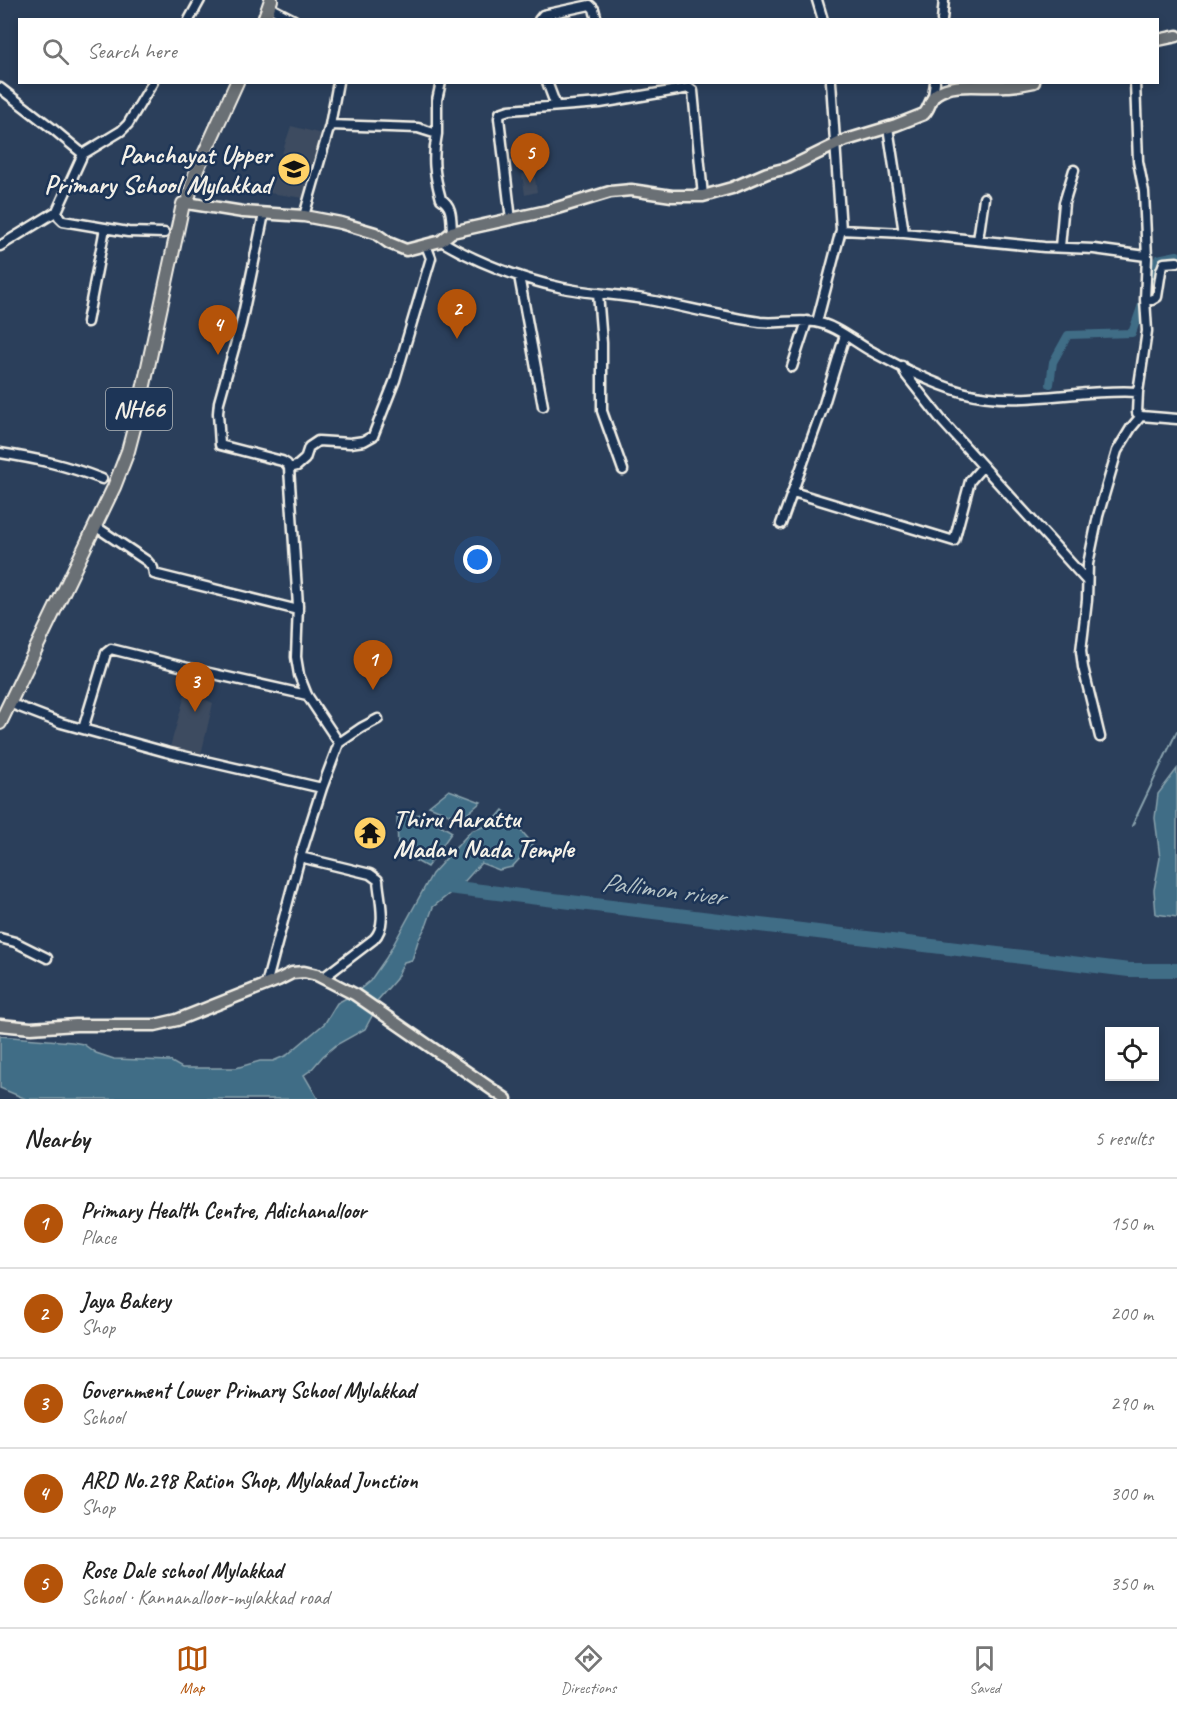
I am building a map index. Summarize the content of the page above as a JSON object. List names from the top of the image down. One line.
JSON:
{"streets":{"highway":["NH66"]},"water":["Pallimon river"],"places":{"school or university":["Panchayat Upper Primary School Mylakkad"],"temple":["Thiru Aarattu Madan Nada Temple"]},"page":{"search":"Search here","pins":["5","2","4","1","3"],"heading":["Nearby","5 results"],"list":[{"mark":"1","name":"Primary Health Centre, Adichanalloor","note":"Place","value":"150 m"},{"mark":"2","name":"Jaya Bakery","note":"Shop","value":"200 m"},{"mark":"3","name":"Government Lower Primary School Mylakkad","note":"School","value":"290 m"},{"mark":"4","name":"ARD No.298 Ration Shop, Mylakad Junction","note":"Shop","value":"300 m"},{"mark":"5","name":"Rose Dale school Mylakkad","note":"School · Kannanalloor-mylakkad road","value":"350 m"}],"nav":["Map","Directions","Saved"]}}
